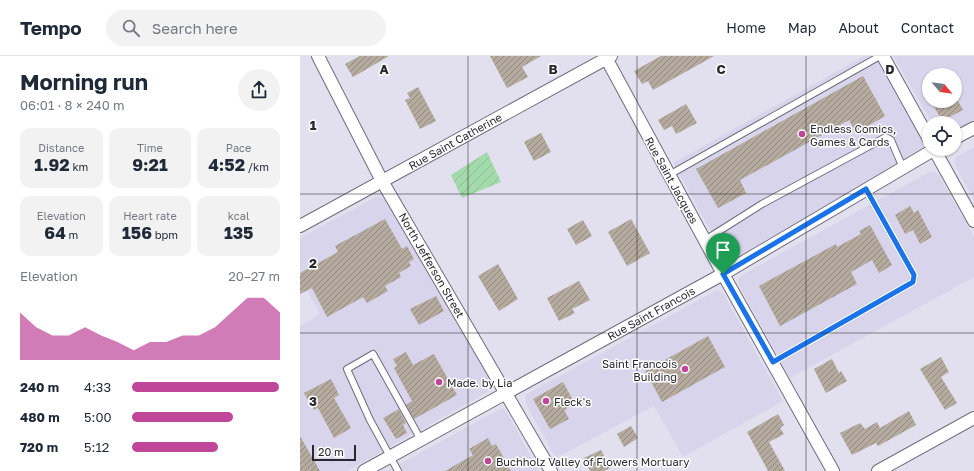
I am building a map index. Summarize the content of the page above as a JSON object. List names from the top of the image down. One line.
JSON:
{"streets":{"street":["Rue Saint Catherine","Rue Saint Jacques","North Jefferson Street","Rue Saint Francois"]},"crossings":[["Rue Saint Catherine","Rue Saint Jacques"],["Rue Saint Catherine","North Jefferson Street"],["Rue Saint Jacques","Rue Saint Francois"],["North Jefferson Street","Rue Saint Francois"]],"places":["Endless Comics, Games & Cards","Saint Francois Building","Made. by Lia","Fleck's","Buchholz Valley of Flowers Mortuary"],"scale_bar":"20 m","north":"bottom right","page":{"header":"Tempo","search":"Search here","nav":["Home","Map","About","Contact"],"heading":["Morning run","06:01 · 8 × 240 m"],"stats":[["Distance","1.92 km"],["Time","9:21"],["Pace","4:52 /km"],["Elevation","64 m"],["Heart rate","156 bpm"],["kcal","135"]],"chart":["Elevation","20–27 m"],"list":[{"name":"240 m","note":"4:33"},{"name":"480 m","note":"5:00"},{"name":"720 m","note":"5:12"}],"scale":"20 m"},"grid":{"columns":["A","B","C","D"],"rows":["1","2","3"]}}
